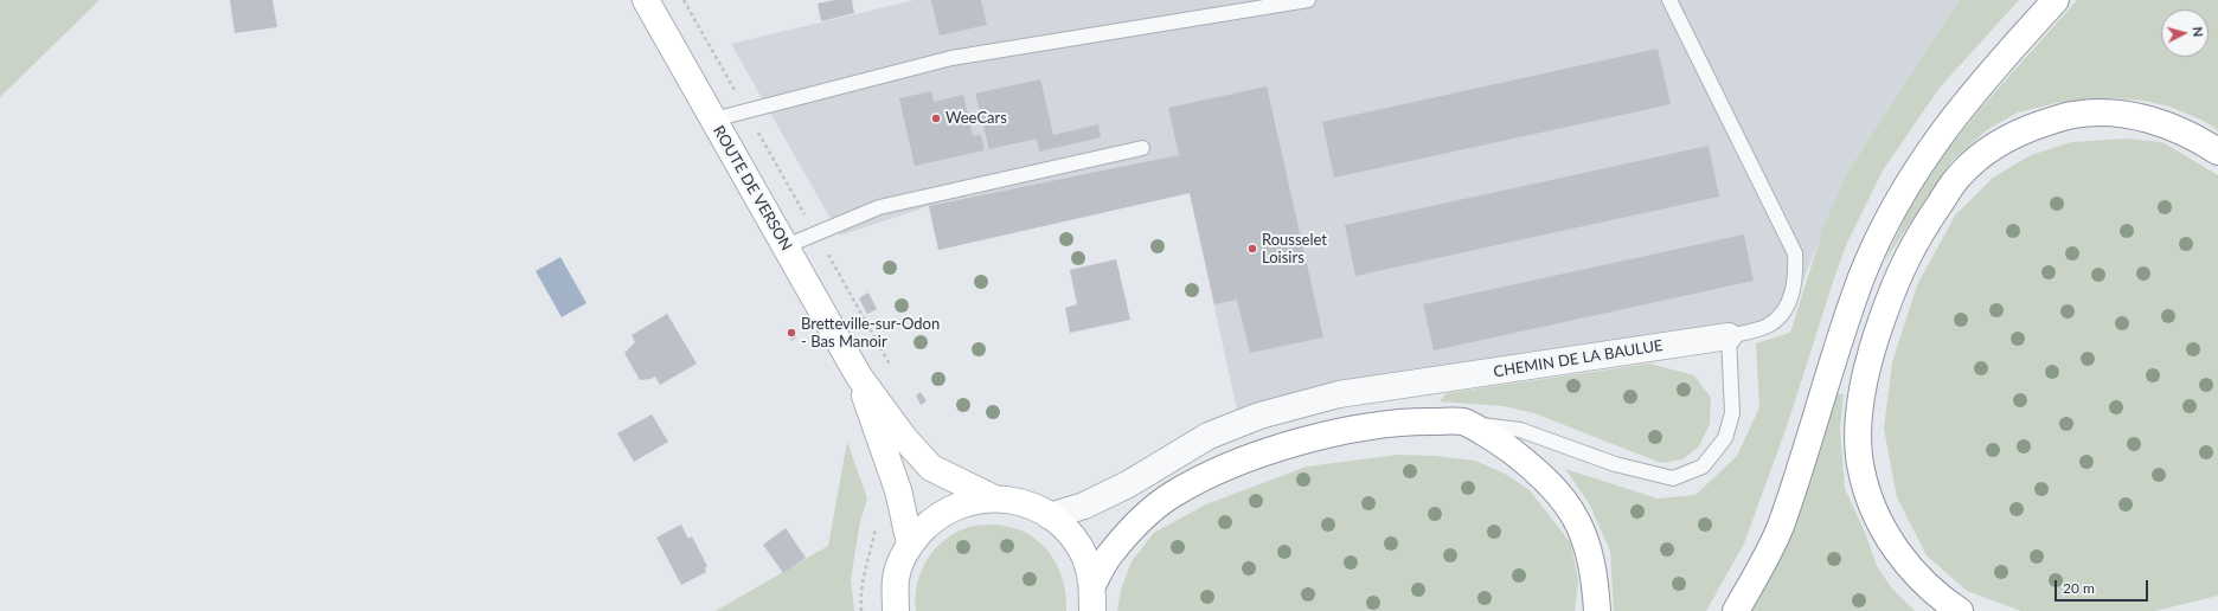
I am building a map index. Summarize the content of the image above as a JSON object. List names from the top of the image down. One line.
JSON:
{"streets":{"main road":["ROUTE DE VERSON"],"street":["CHEMIN DE LA BAULUE"]},"places":["WeeCars","Rousselet Loisirs","Bretteville-sur-Odon - Bas Manoir"],"scale_bar":"20 m","north":"right"}
